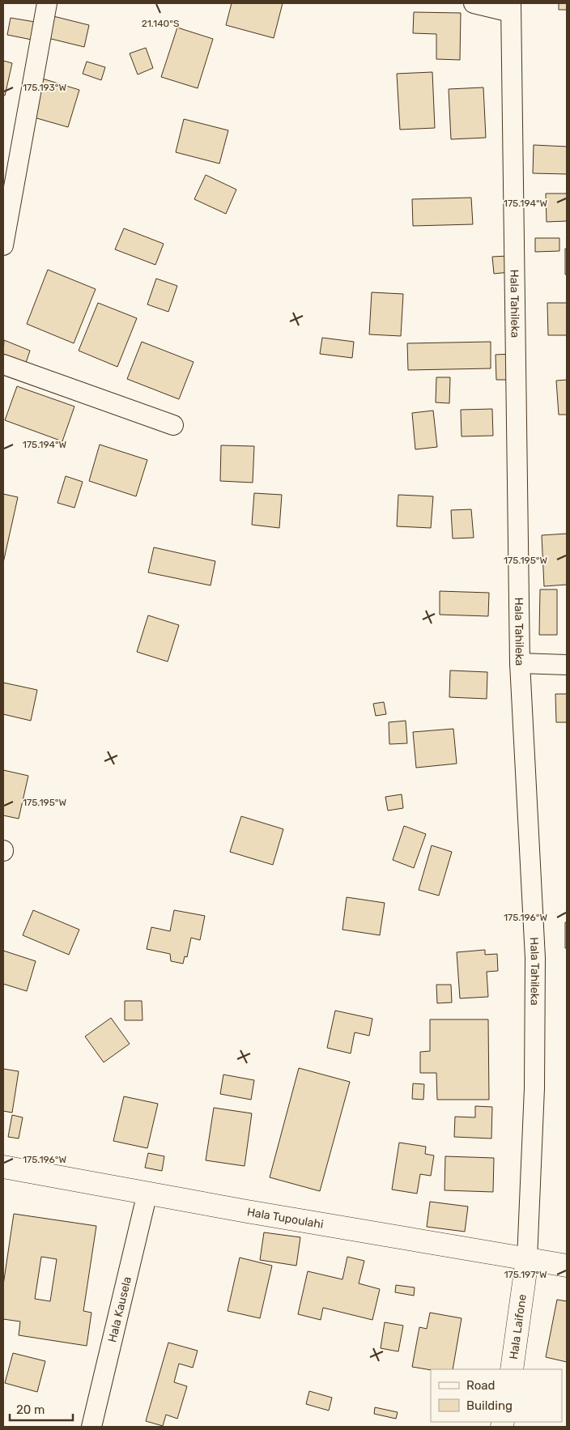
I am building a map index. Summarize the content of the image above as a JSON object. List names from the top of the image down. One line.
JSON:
{"streets":{"main road":["Hala Tupoulahi","Hala Laifone"],"street":["Hala Tahileka","Hala Kausela"]},"crossings":[["Hala Tahileka","Hala Tupoulahi"],["Hala Tahileka","Hala Laifone"],["Hala Tupoulahi","Hala Kausela"],["Hala Tupoulahi","Hala Laifone"]],"legend":["Road","Building"],"scale_bar":"20 m","coordinates":["21.140°S","175.193°W","175.194°W","175.195°W","175.196°W","175.197°W"]}
